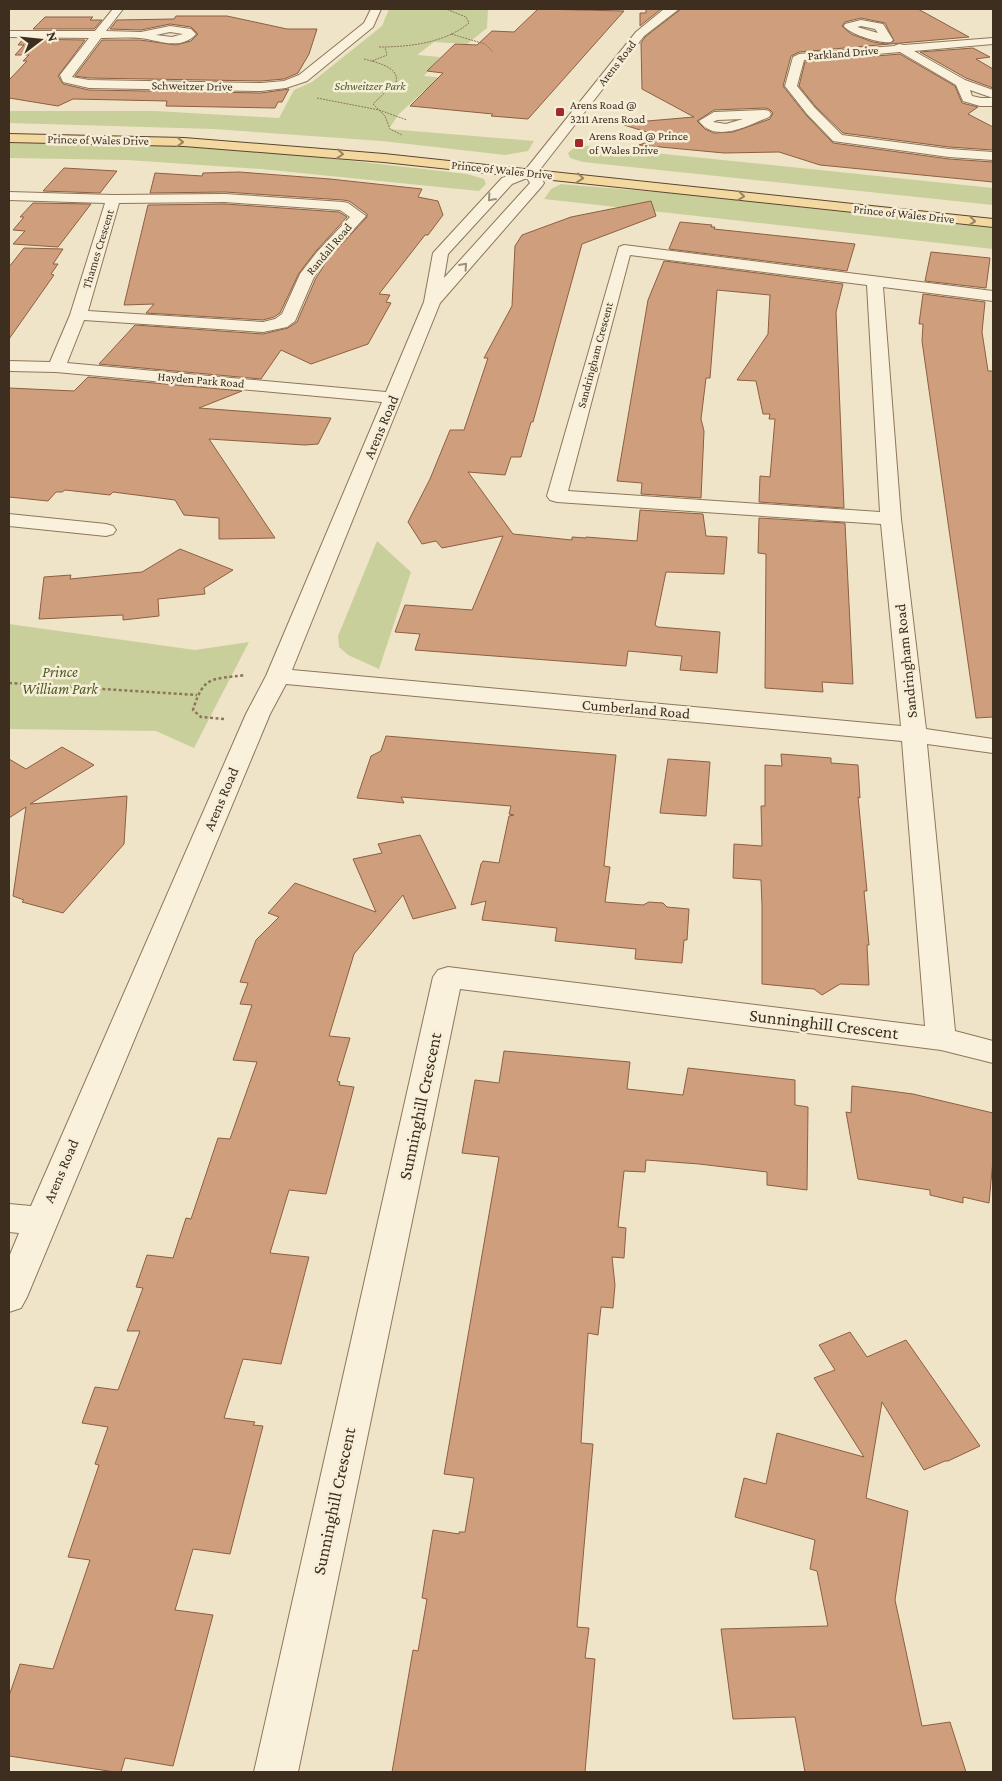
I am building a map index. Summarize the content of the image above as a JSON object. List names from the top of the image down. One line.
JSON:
{"streets":{"main road":["Prince of Wales Drive"],"street":["Parkland Drive","Arens Road","Schweitzer Drive","Thames Crescent","Randall Road","Sandringham Crescent","Hayden Park Road","Sandringham Road","Cumberland Road","Sunninghill Crescent"]},"crossings":[["Arens Road","Prince of Wales Drive"],["Arens Road","Hayden Park Road"],["Arens Road","Cumberland Road"],["Thames Crescent","Randall Road"],["Thames Crescent","Hayden Park Road"],["Sandringham Crescent","Sandringham Road"],["Sandringham Road","Cumberland Road"],["Sandringham Road","Sunninghill Crescent"]],"parks":["Schweitzer Park","Prince William Park"],"places":{"transit":["Arens Road @ 3211 Arens Road","Arens Road @ Prince of Wales Drive"]},"north":"right"}
